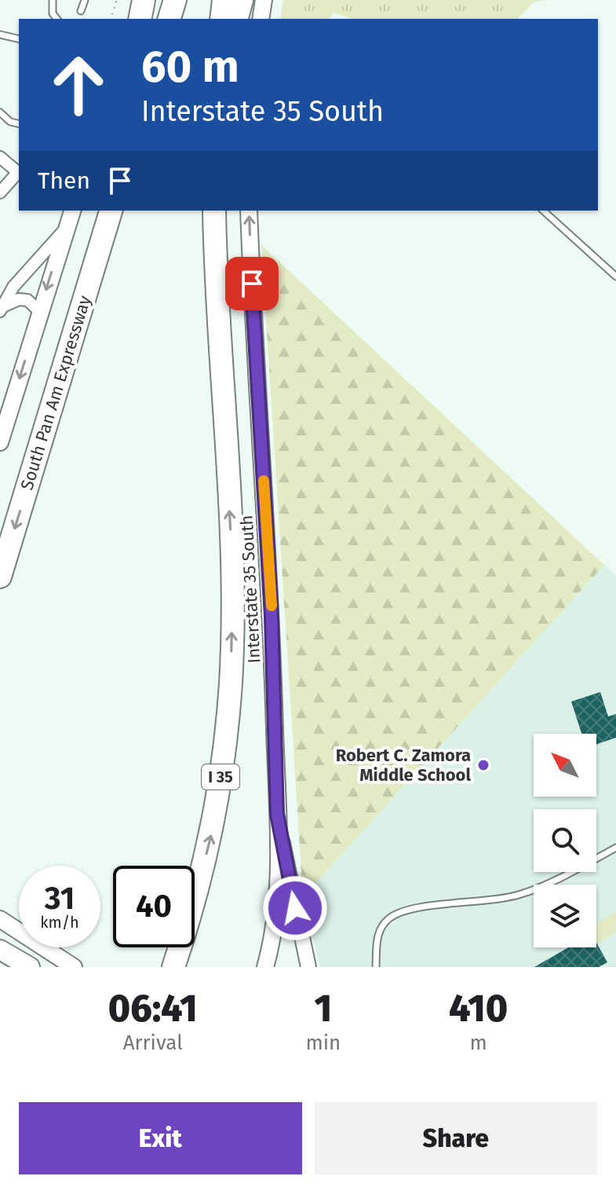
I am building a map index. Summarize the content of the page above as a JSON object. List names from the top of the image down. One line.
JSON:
{"streets":{"highway":["South Pan Am Expressway","I 35"],"main road":["Interstate 35 South"]},"one_way":["Interstate 35 South"],"places":["Robert C. Zamora Middle School"],"north":"top left","page":{"turn":["60 m","Interstate 35 South"],"then":"Then","speed":"31 km/h","limit":"40","eta":["06:41","Arrival","1","min","410","m"],"buttons":["Exit","Share"]}}
